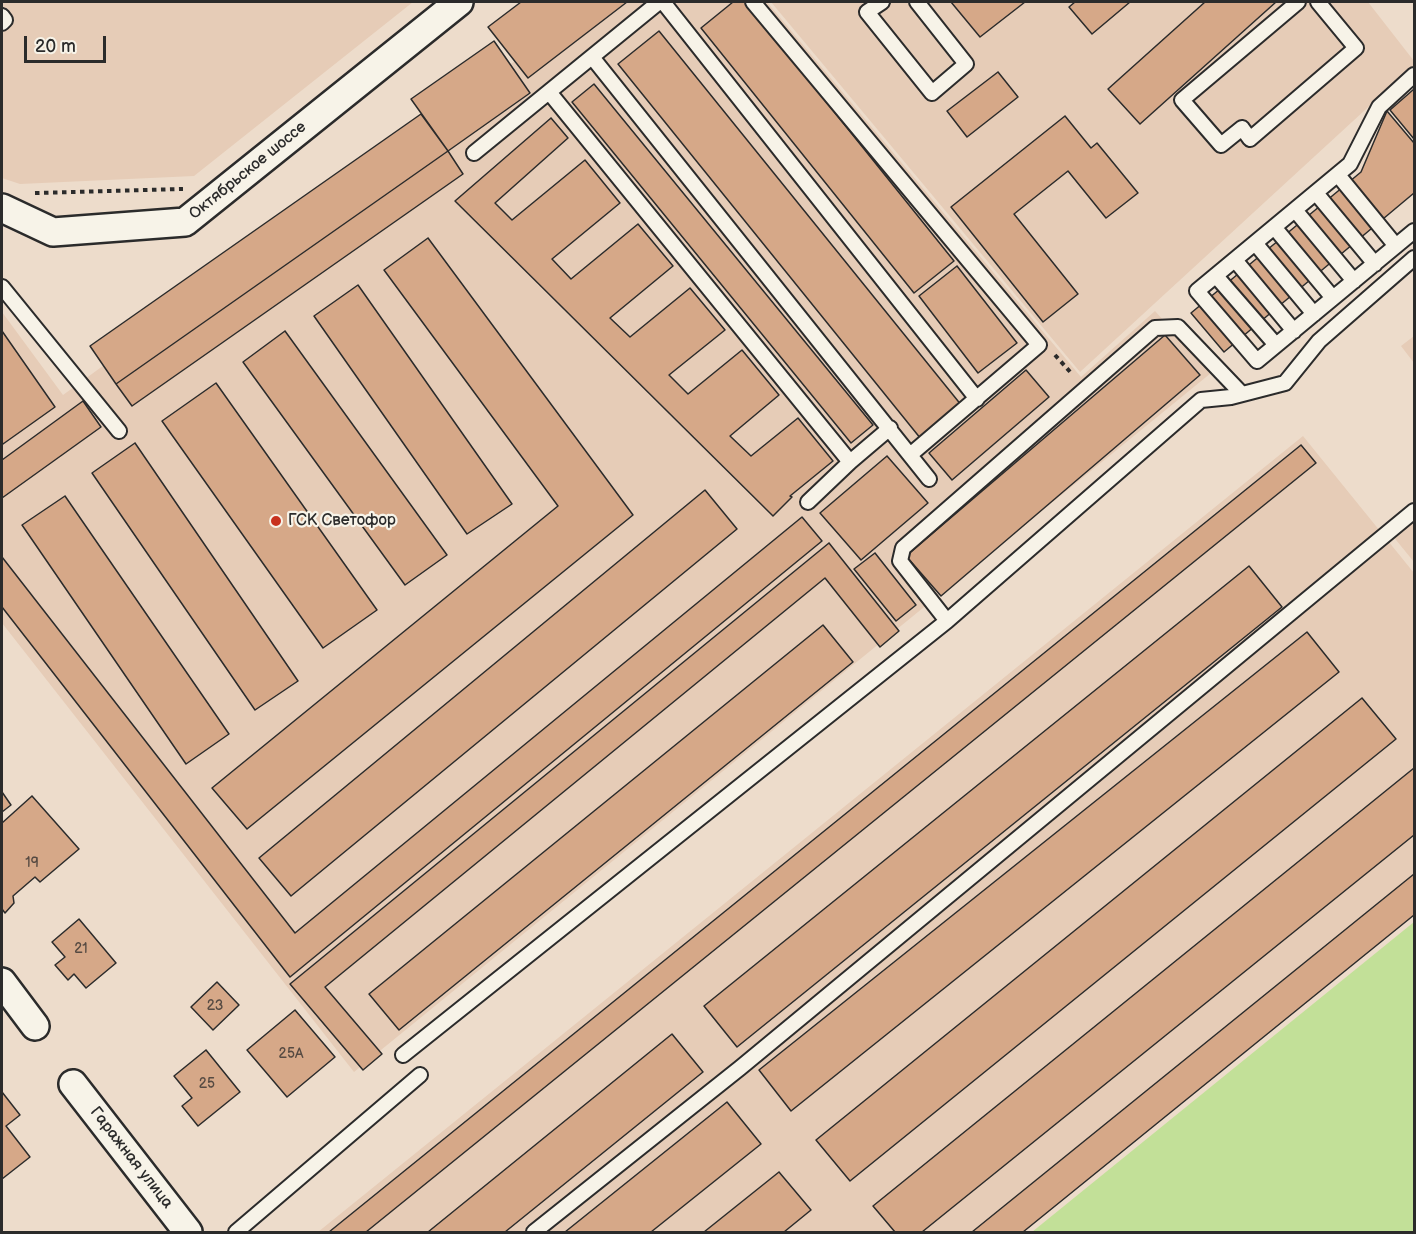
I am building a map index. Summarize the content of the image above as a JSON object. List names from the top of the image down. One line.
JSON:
{"streets":{"street":["Октябрьское шоссе","Гаражная улица"]},"places":["ГСК Светофор"],"house_numbers":["19","21","23","25А","25"],"scale_bar":"20 m"}
